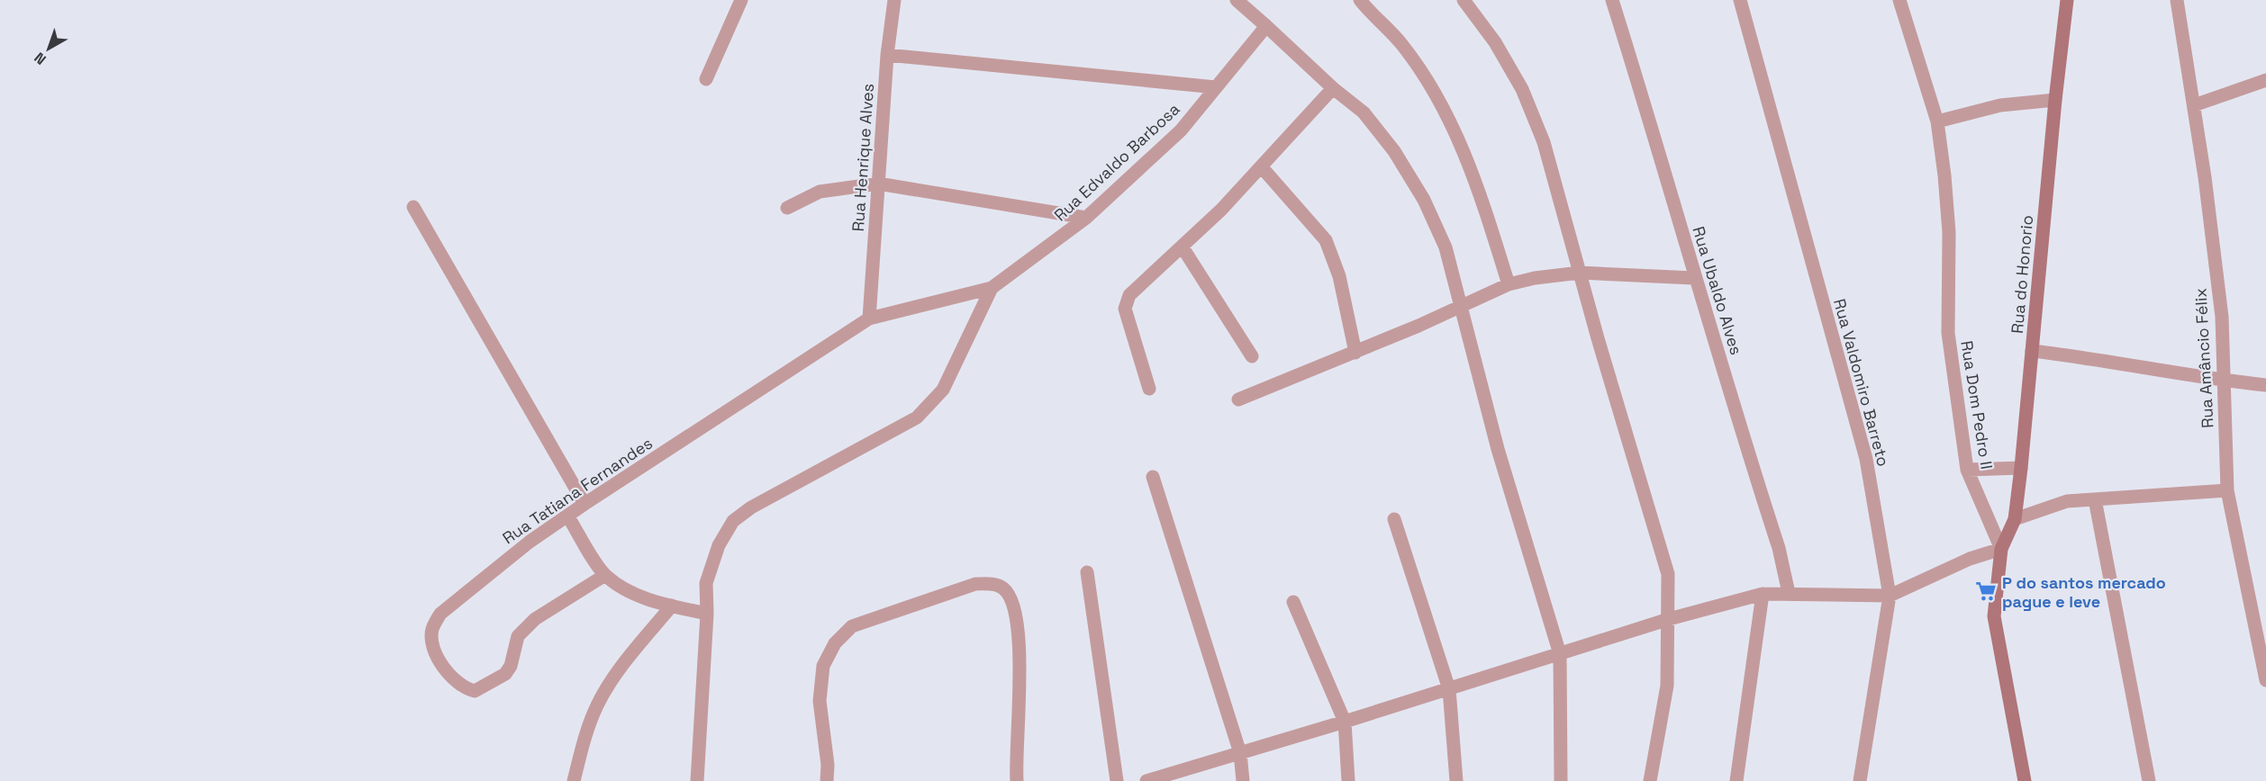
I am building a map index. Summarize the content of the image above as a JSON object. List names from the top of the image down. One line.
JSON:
{"streets":{"street":["Rua Henrique Alves","Rua Edvaldo Barbosa","Rua do Honorio","Rua Ubaldo Alves","Rua Amâncio Félix","Rua Valdomiro Barreto","Rua Dom Pedro II","Rua Tatiana Fernandes"]},"crossings":[["Rua Henrique Alves","Rua Tatiana Fernandes"],["Rua Edvaldo Barbosa","Rua Tatiana Fernandes"],["Rua do Honorio","Rua Dom Pedro II"]],"places":{"supermarket":["P do santos mercado pague e leve"]},"north":"bottom left"}
